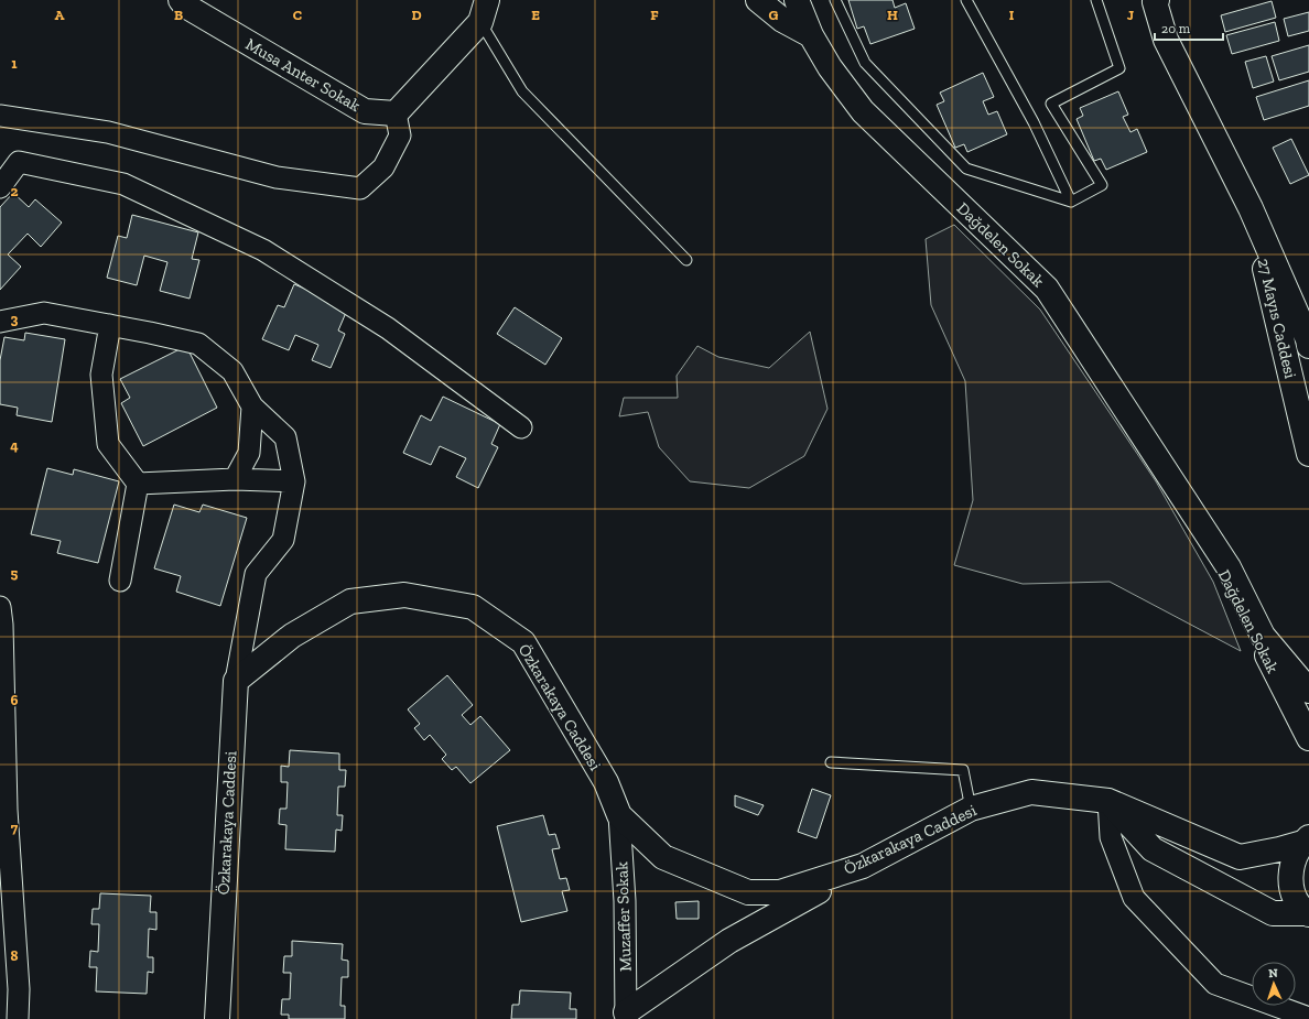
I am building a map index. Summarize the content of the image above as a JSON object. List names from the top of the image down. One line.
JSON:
{"streets":{"street":["Musa Anter Sokak","Dağdelen Sokak","27 Mayıs Caddesi","Özkarakaya Caddesi","Muzaffer Sokak"]},"crossings":[["Özkarakaya Caddesi","Muzaffer Sokak"]],"scale_bar":"20 m","north":"top","grid":{"columns":["A","B","C","D","E","F","G","H","I","J"],"rows":["1","2","3","4","5","6","7","8"]}}
